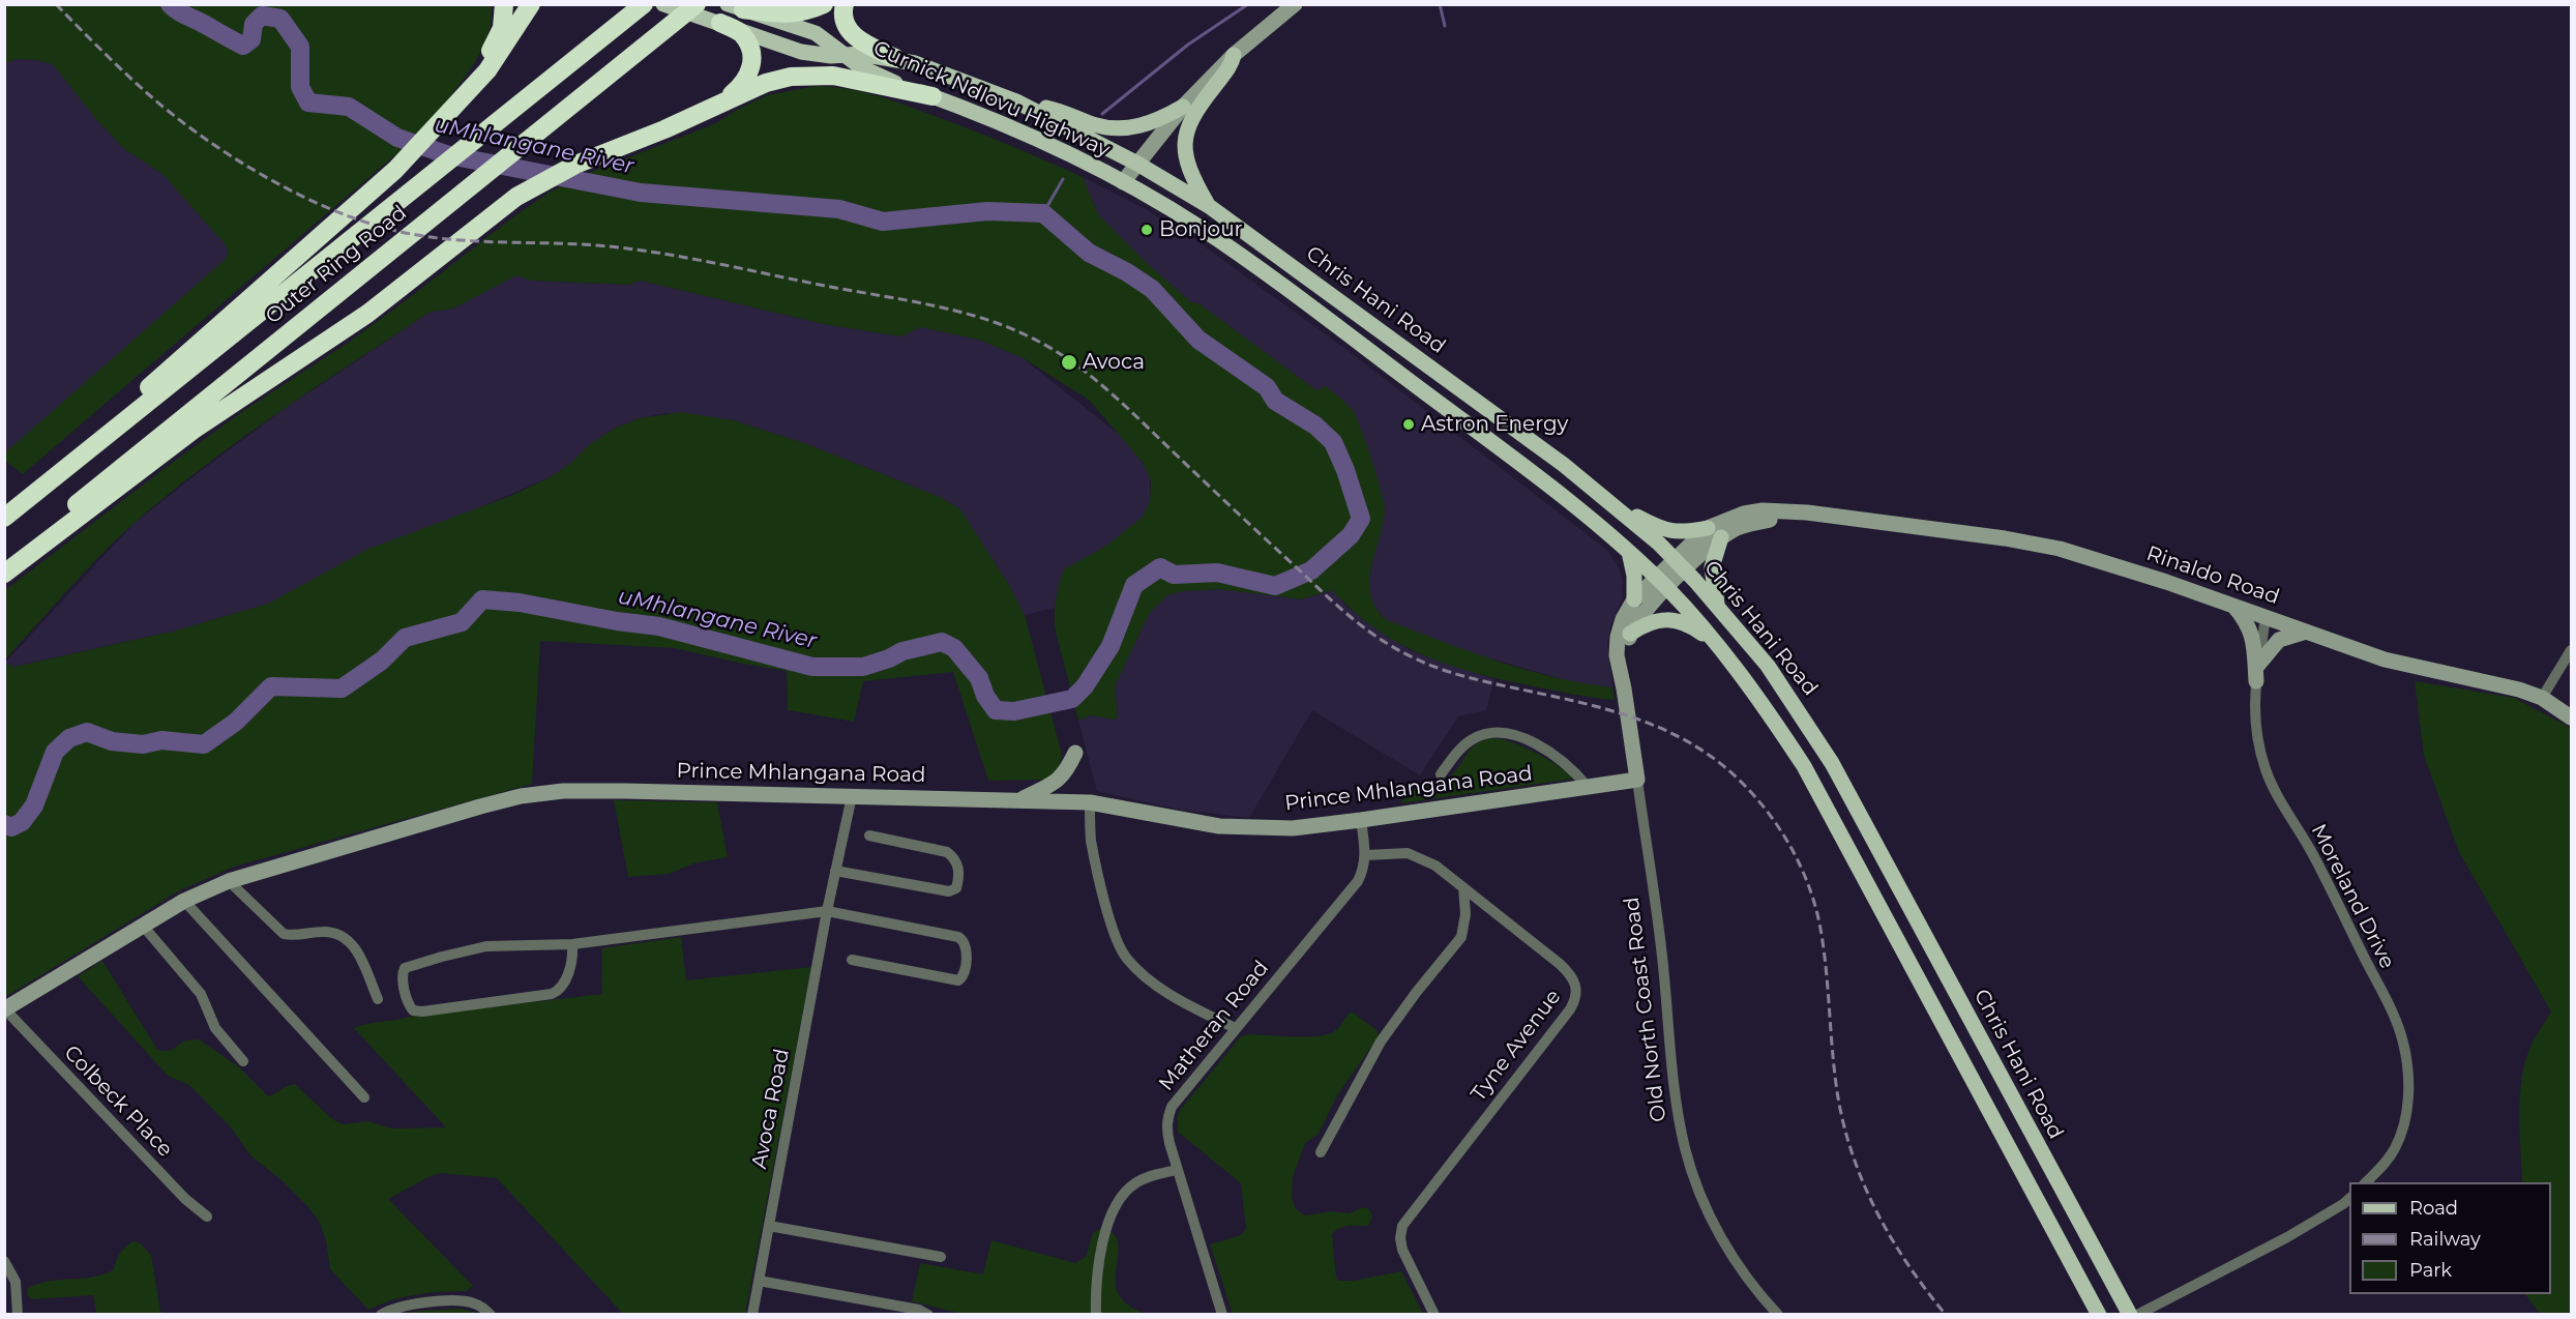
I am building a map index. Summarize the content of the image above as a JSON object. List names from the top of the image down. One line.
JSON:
{"streets":{"highway":["Outer Ring Road"],"main road":["Curnick Ndlovu Highway","Chris Hani Road"],"street":["Rinaldo Road","Prince Mhlangana Road","Moreland Drive","Old North Coast Road","Matheran Road","Tyne Avenue","Colbeck Place","Avoca Road"]},"crossings":[["Curnick Ndlovu Highway","Chris Hani Road"],["Chris Hani Road","Rinaldo Road"],["Rinaldo Road","Moreland Drive"],["Rinaldo Road","Old North Coast Road"],["Prince Mhlangana Road","Old North Coast Road"],["Prince Mhlangana Road","Matheran Road"],["Prince Mhlangana Road","Colbeck Place"],["Prince Mhlangana Road","Avoca Road"],["Matheran Road","Tyne Avenue"]],"water":["uMhlangane River"],"places":["Bonjour","Avoca","Astron Energy"],"legend":["Road","Railway","Park"]}
